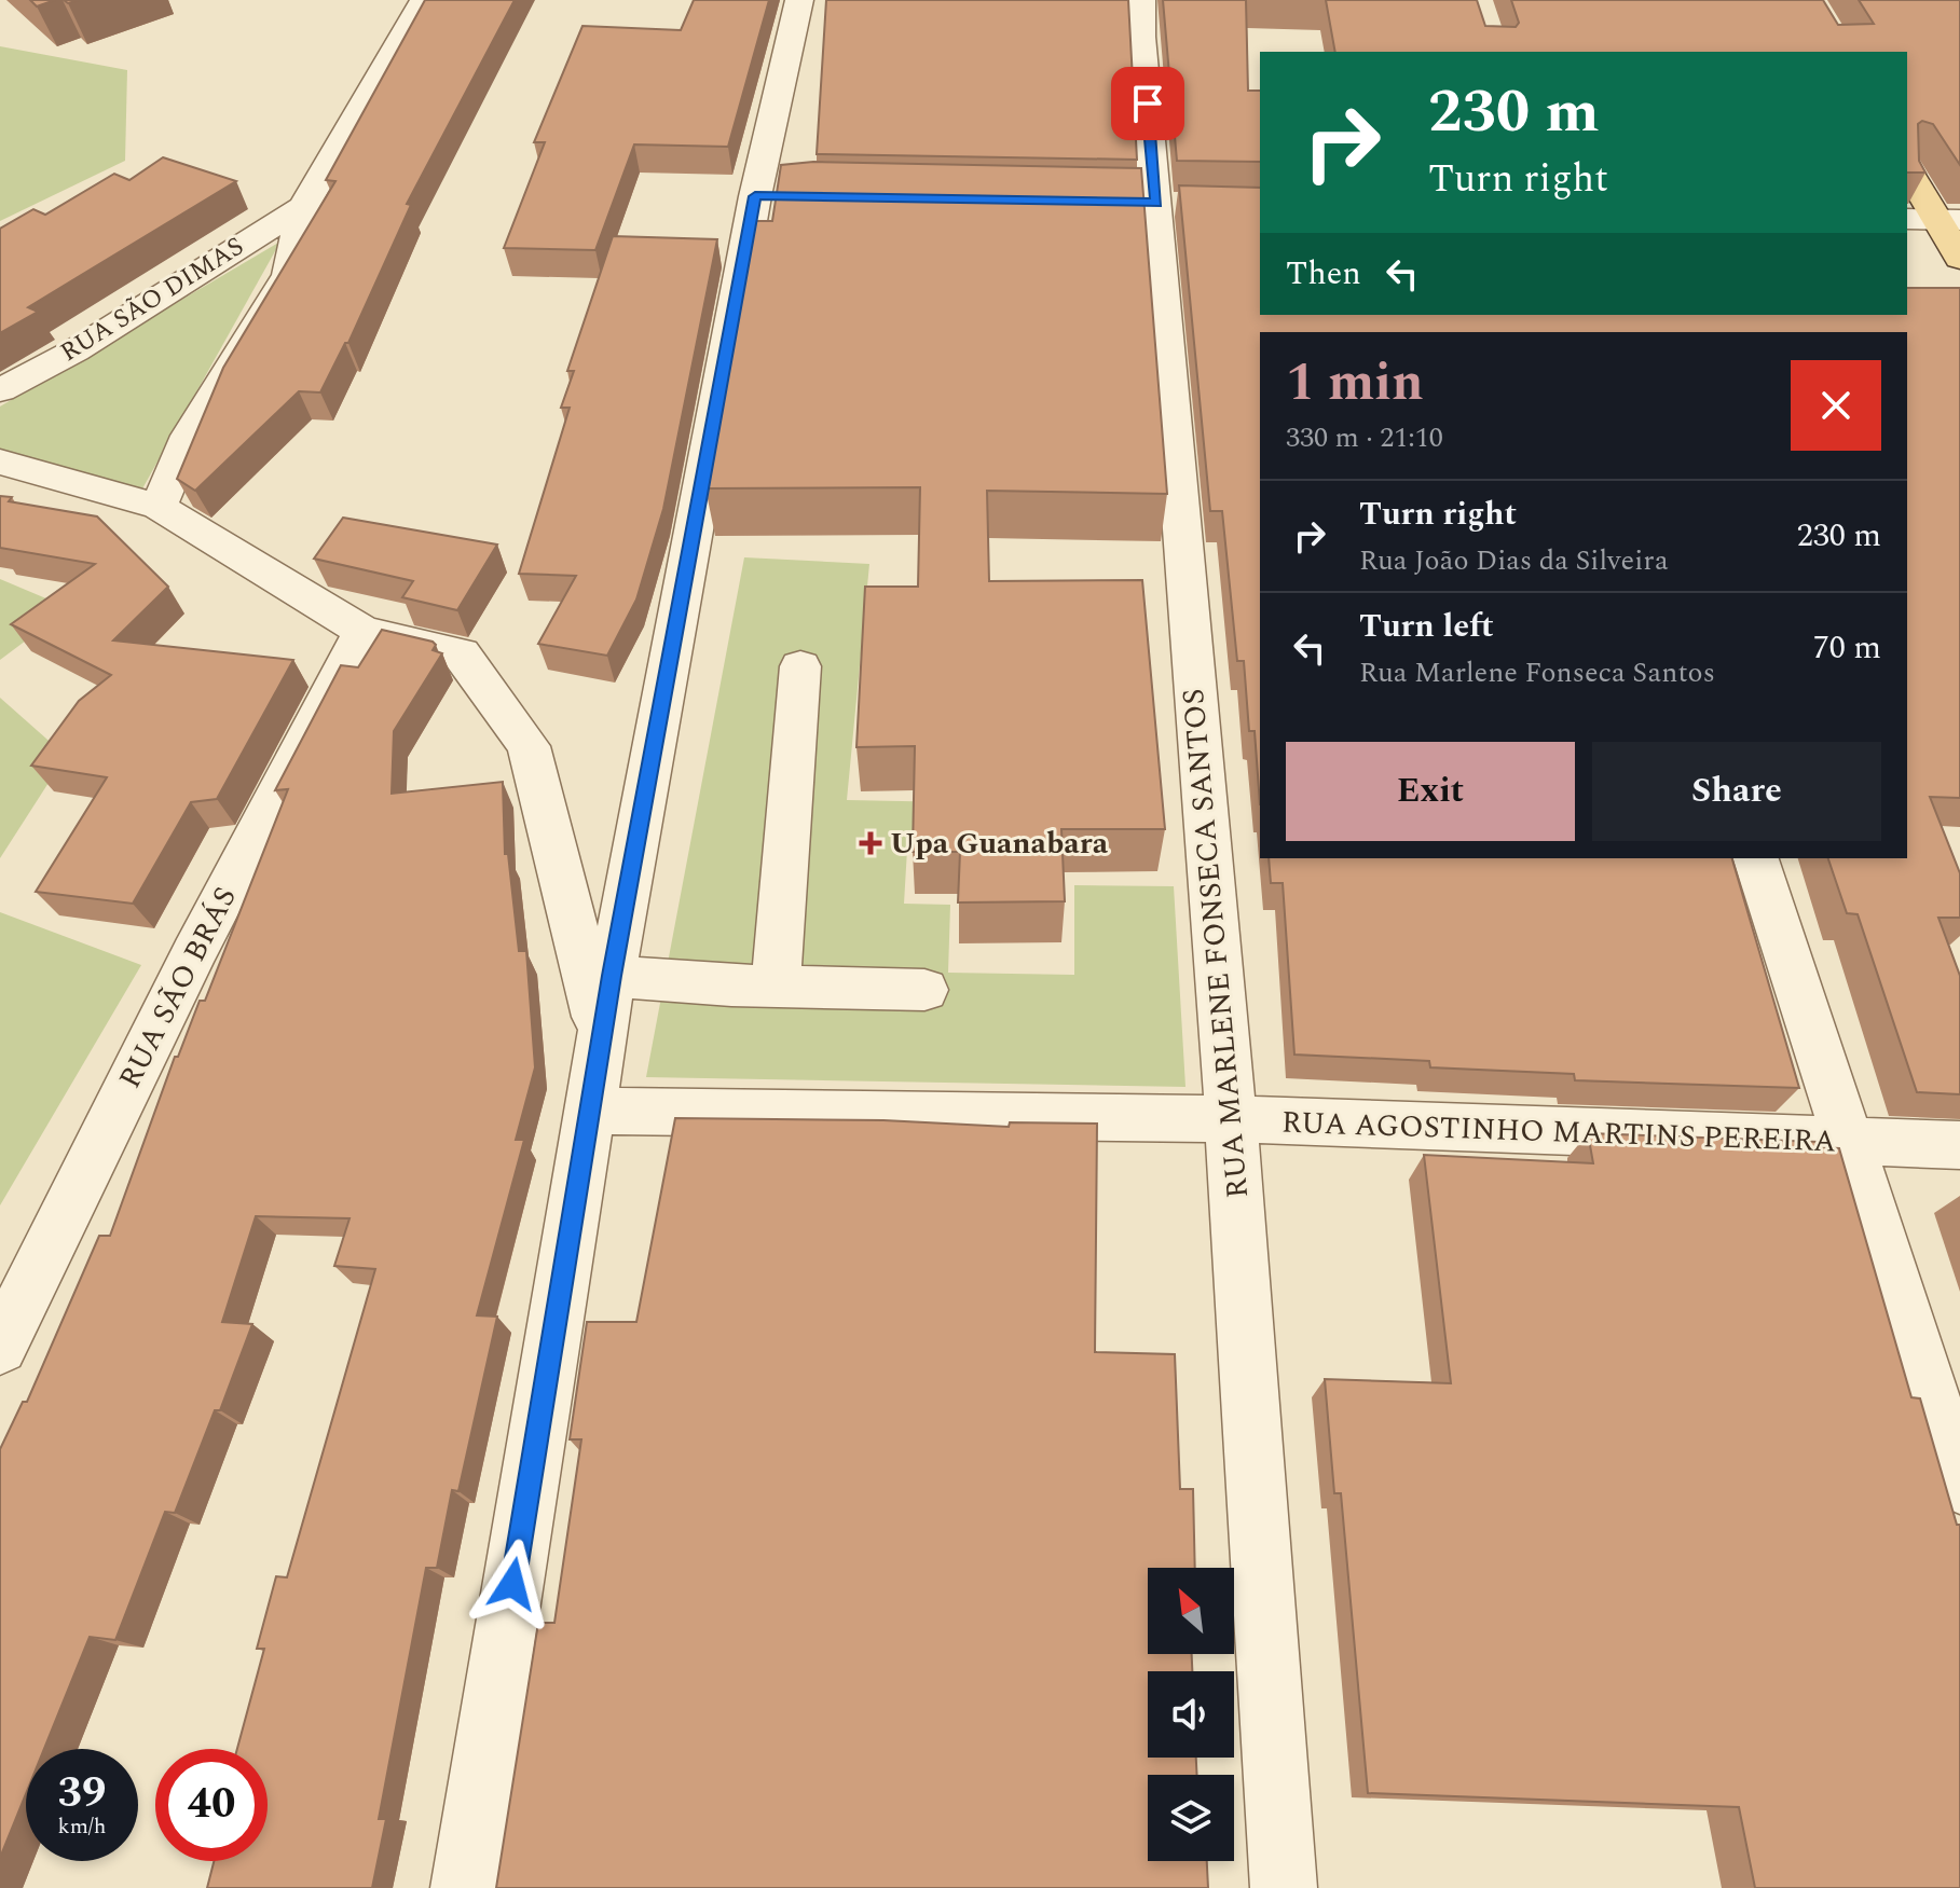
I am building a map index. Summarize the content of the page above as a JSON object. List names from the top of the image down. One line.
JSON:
{"streets":{"street":["RUA SÃO DIMAS","RUA MARLENE FONSECA SANTOS","RUA SÃO BRÁS","RUA AGOSTINHO MARTINS PEREIRA"]},"crossings":[["RUA MARLENE FONSECA SANTOS","RUA AGOSTINHO MARTINS PEREIRA"]],"places":{"health":["Upa Guanabara"]},"north":"top left","page":{"turn":["230 m","Turn right"],"then":"Then","heading":["1 min","330 m · 21:10"],"list":[{"name":"Turn right","note":"Rua João Dias da Silveira","value":"230 m"},{"name":"Turn left","note":"Rua Marlene Fonseca Santos","value":"70 m"}],"buttons":["Exit","Share"],"speed":"39 km/h","limit":"40"}}
